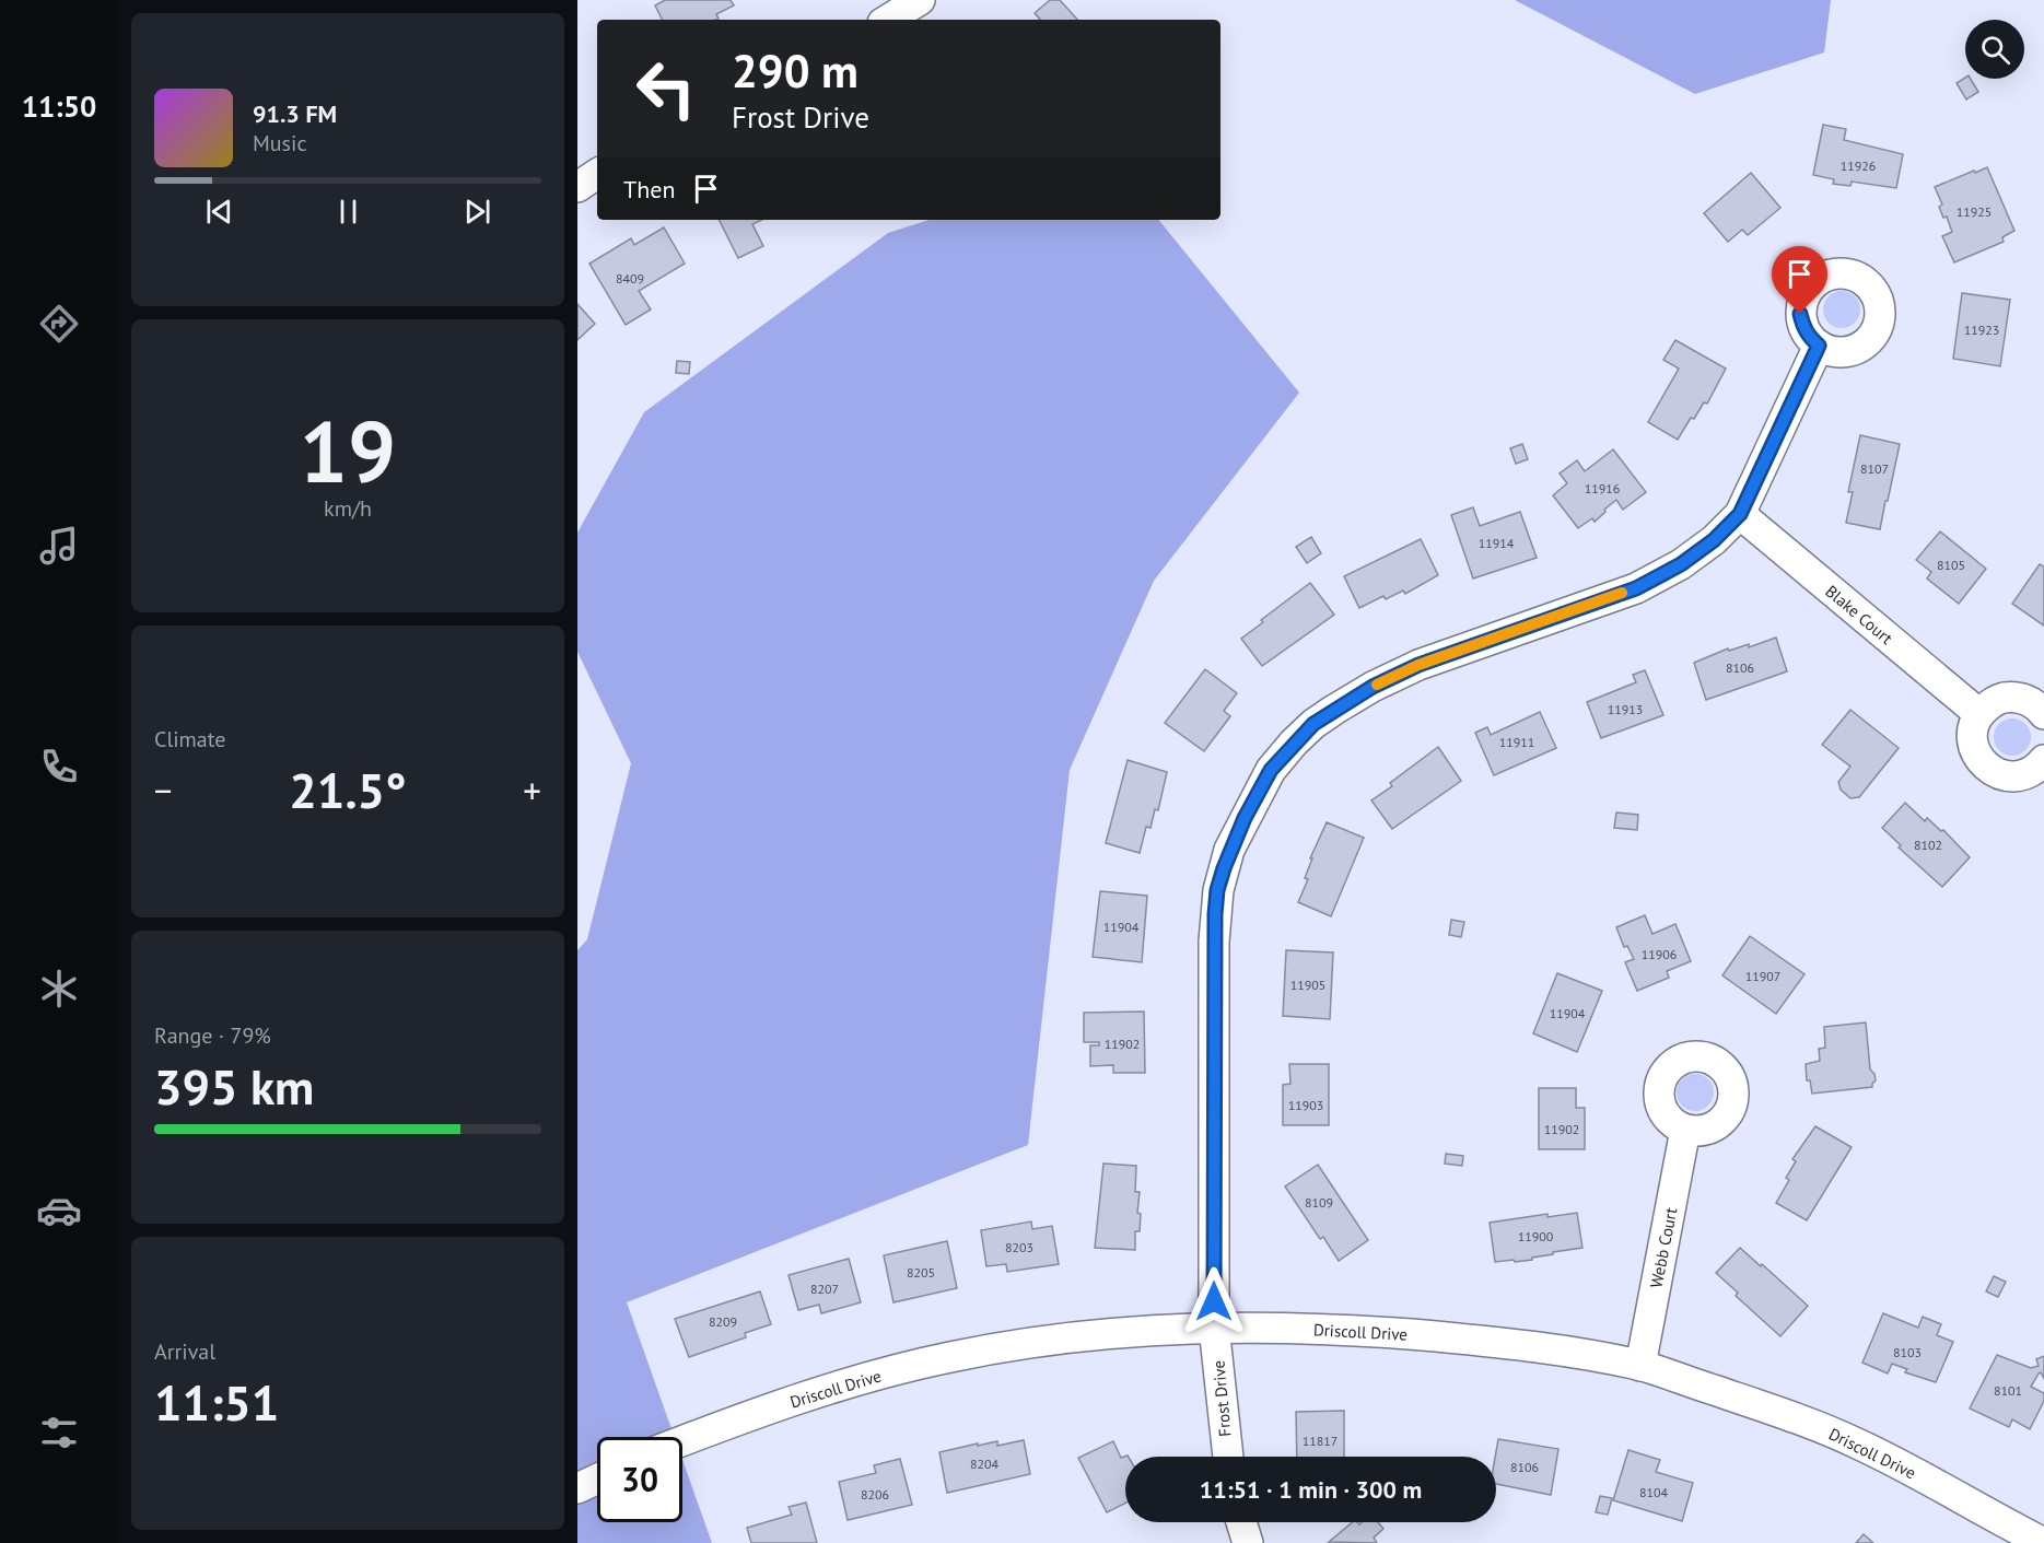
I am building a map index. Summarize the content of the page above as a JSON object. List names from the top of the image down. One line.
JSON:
{"streets":{"street":["Blake Court","Webb Court","Driscoll Drive","Frost Drive"]},"crossings":[["Blake Court","Frost Drive"],["Webb Court","Driscoll Drive"],["Driscoll Drive","Frost Drive"]],"house_numbers":["11926","11925","8409","11923","8107","11916","11914","8105","8106","11913","11911","8102","11904","11906","11907","11905","11904","11902","11903","11902","8109","11900","8203","8205","8207","8209","8103","8101","11817","8204","8106","8104","8206"],"page":{"tabs":"11:50","turn":["290 m","Frost Drive"],"song":["91.3 FM","Music"],"then":"Then","tile":[["19","km/h"],"Climate",["Range · 79%","395 km"],["Arrival","11:51"]],"heat":["−","21.5°","+"],"limit":"30","trip":"11:51 · 1 min · 300 m"}}
